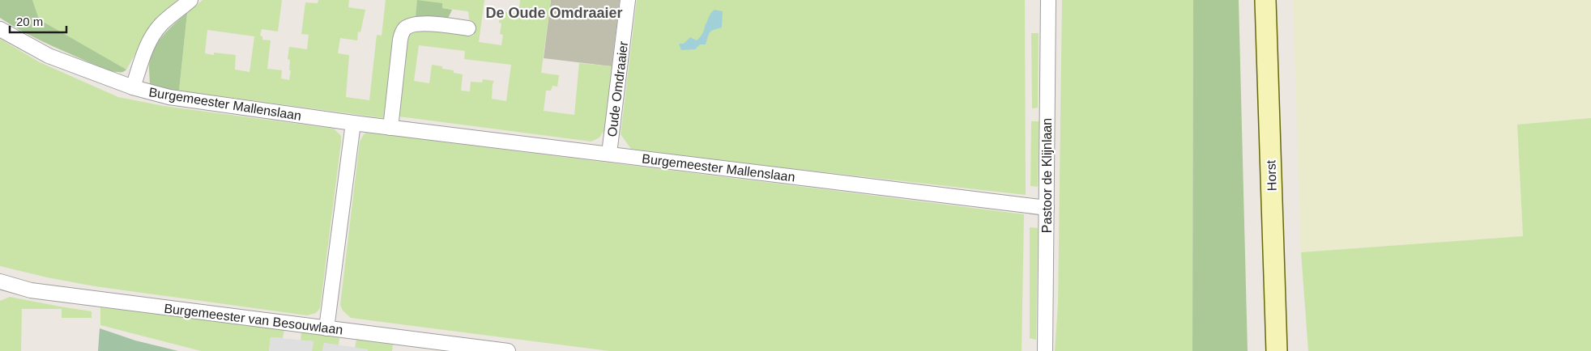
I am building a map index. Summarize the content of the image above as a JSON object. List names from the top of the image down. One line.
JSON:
{"streets":{"street":["Oude Omdraaier","Burgemeester Mallenslaan","Pastoor de Klijnlaan","Horst","Burgemeester van Besouwlaan"]},"crossings":[["Oude Omdraaier","Burgemeester Mallenslaan"],["Burgemeester Mallenslaan","Pastoor de Klijnlaan"]],"districts":["De Oude Omdraaier"],"scale_bar":"20 m"}
